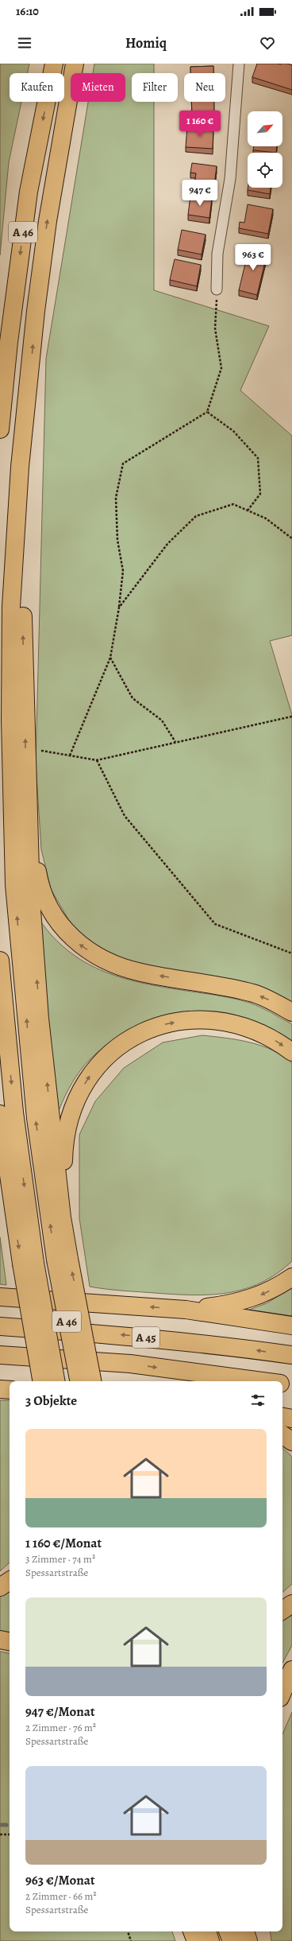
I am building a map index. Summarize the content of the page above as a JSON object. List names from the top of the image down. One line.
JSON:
{"streets":{"highway":["A 46","A 45"]},"north":"top right","page":{"status":"16:10","header":"Homiq","chip":["Kaufen","Mieten","Filter","Neu"],"price":["1 160 €","947 €","963 €"],"heading":"3 Objekte","list":[{"name":"1 160 €/Monat","note":"3 Zimmer · 74 m² · Spessartstraße"},{"name":"947 €/Monat","note":"2 Zimmer · 76 m² · Spessartstraße"},{"name":"963 €/Monat","note":"2 Zimmer · 66 m² · Spessartstraße"}]}}
